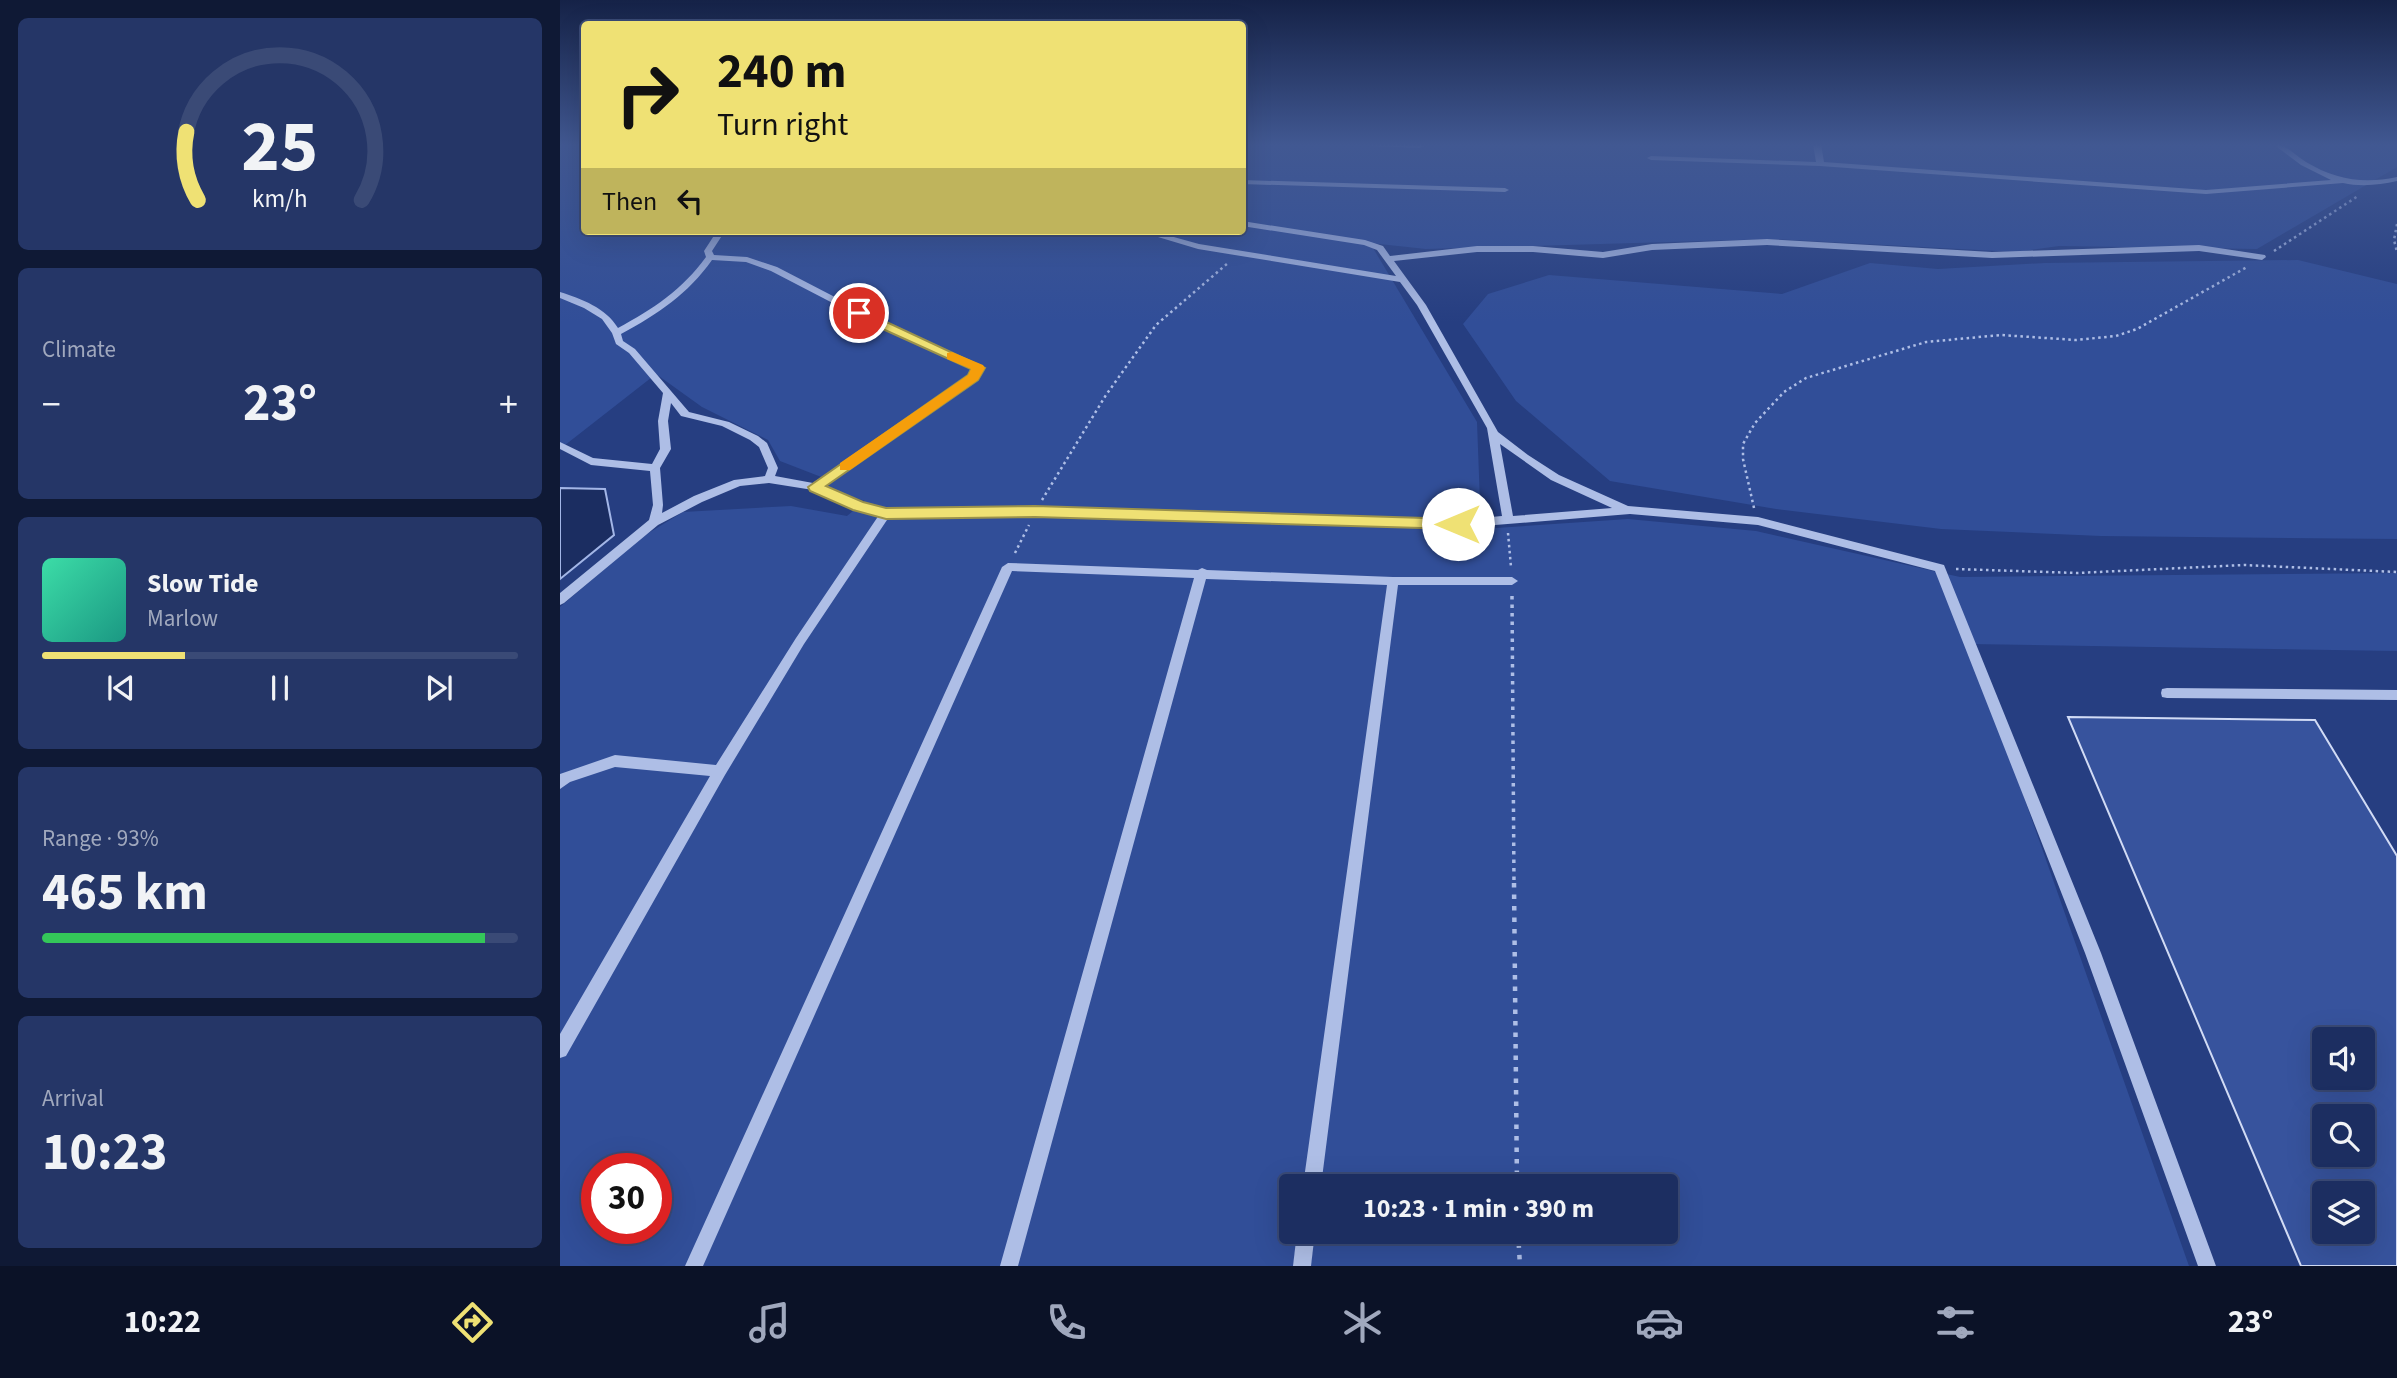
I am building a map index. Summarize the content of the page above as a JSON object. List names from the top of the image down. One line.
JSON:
{"page":{"turn":["240 m","Turn right"],"then":"Then","tile":["Climate",["Range · 93%","465 km"],["Arrival","10:23"]],"heat":["−","23°","+"],"song":["Slow Tide","Marlow"],"limit":"30","trip":"10:23 · 1 min · 390 m","tabs":["10:22","23°"],"gauge":["25","km/h"]}}
